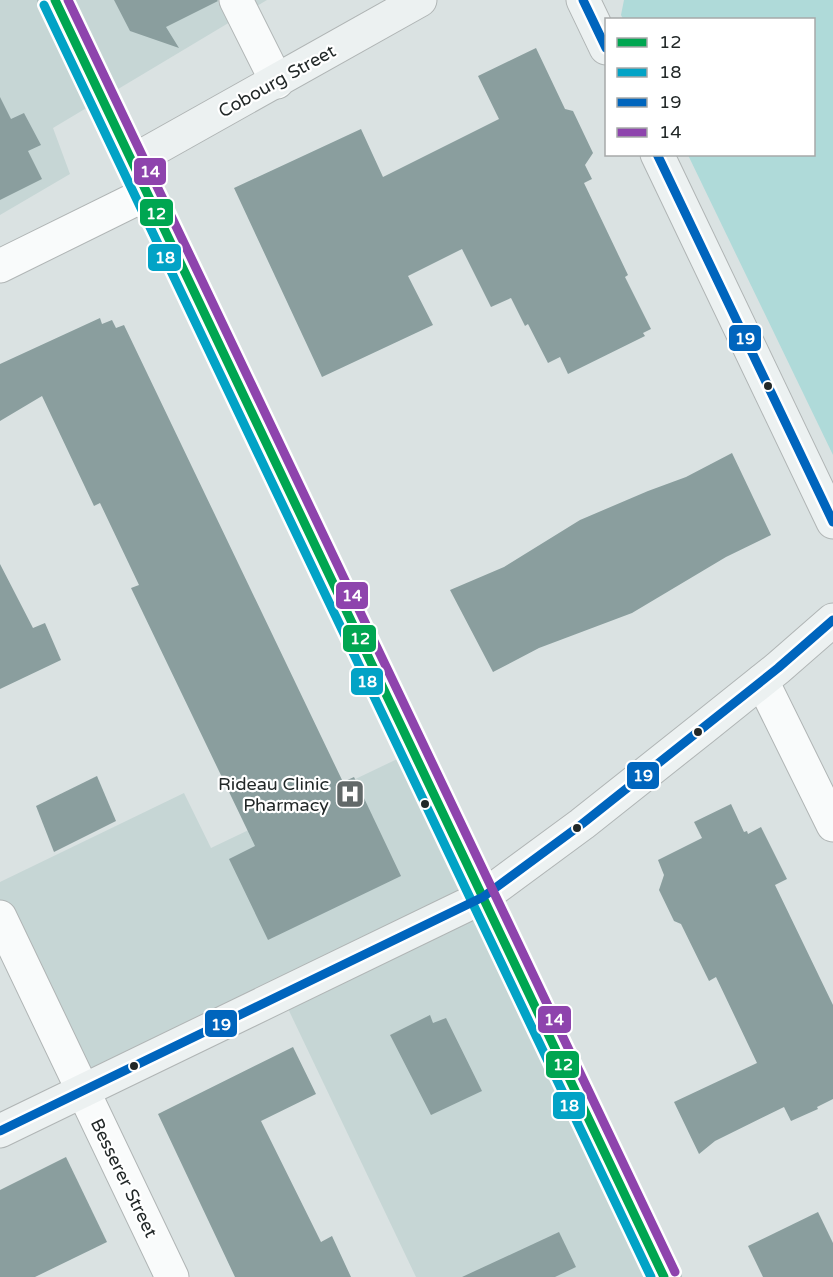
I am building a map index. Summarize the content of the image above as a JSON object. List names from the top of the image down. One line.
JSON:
{"streets":{"street":["Cobourg Street","Besserer Street"]},"places":{"hospital":["Rideau Clinic Pharmacy"]},"lines":["transit line 12","transit line 19","transit line 14","transit line 18"],"legend":["12","18","19","14"]}
